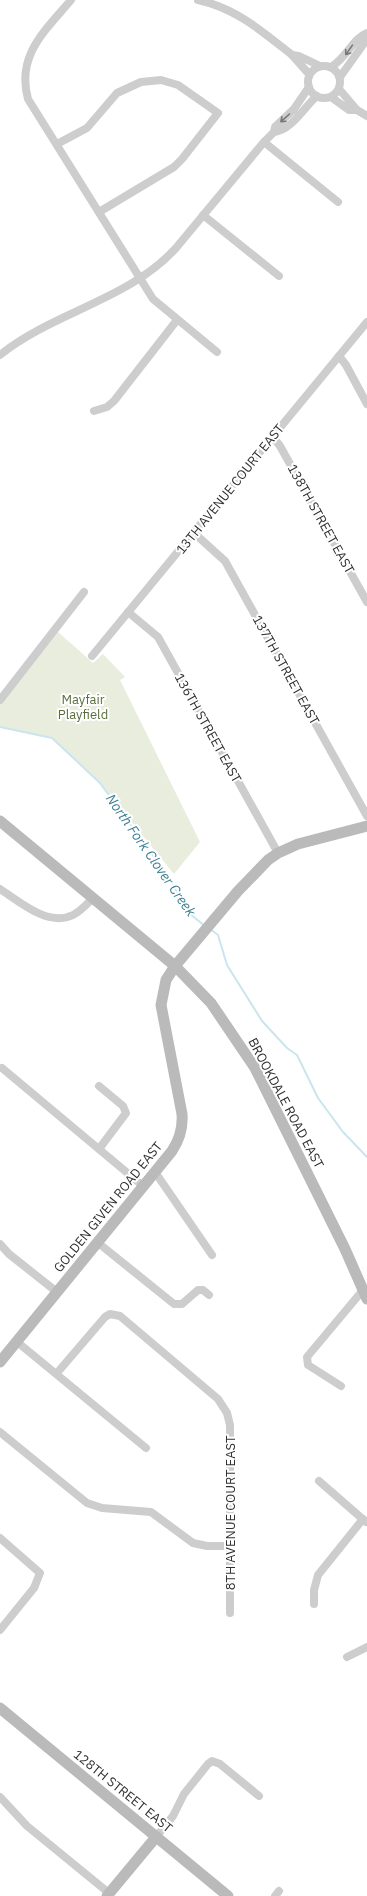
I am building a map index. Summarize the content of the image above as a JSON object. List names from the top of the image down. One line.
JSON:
{"streets":{"street":["13TH AVENUE COURT EAST","138TH STREET EAST","137TH STREET EAST","136TH STREET EAST","BROOKDALE ROAD EAST","GOLDEN GIVEN ROAD EAST","8TH AVENUE COURT EAST","128TH STREET EAST"]},"crossings":[["13TH AVENUE COURT EAST","138TH STREET EAST"],["13TH AVENUE COURT EAST","137TH STREET EAST"],["13TH AVENUE COURT EAST","136TH STREET EAST"],["136TH STREET EAST","GOLDEN GIVEN ROAD EAST"],["BROOKDALE ROAD EAST","GOLDEN GIVEN ROAD EAST"]],"water":["North Fork Clover Creek"],"parks":["Mayfair Playfield"]}
